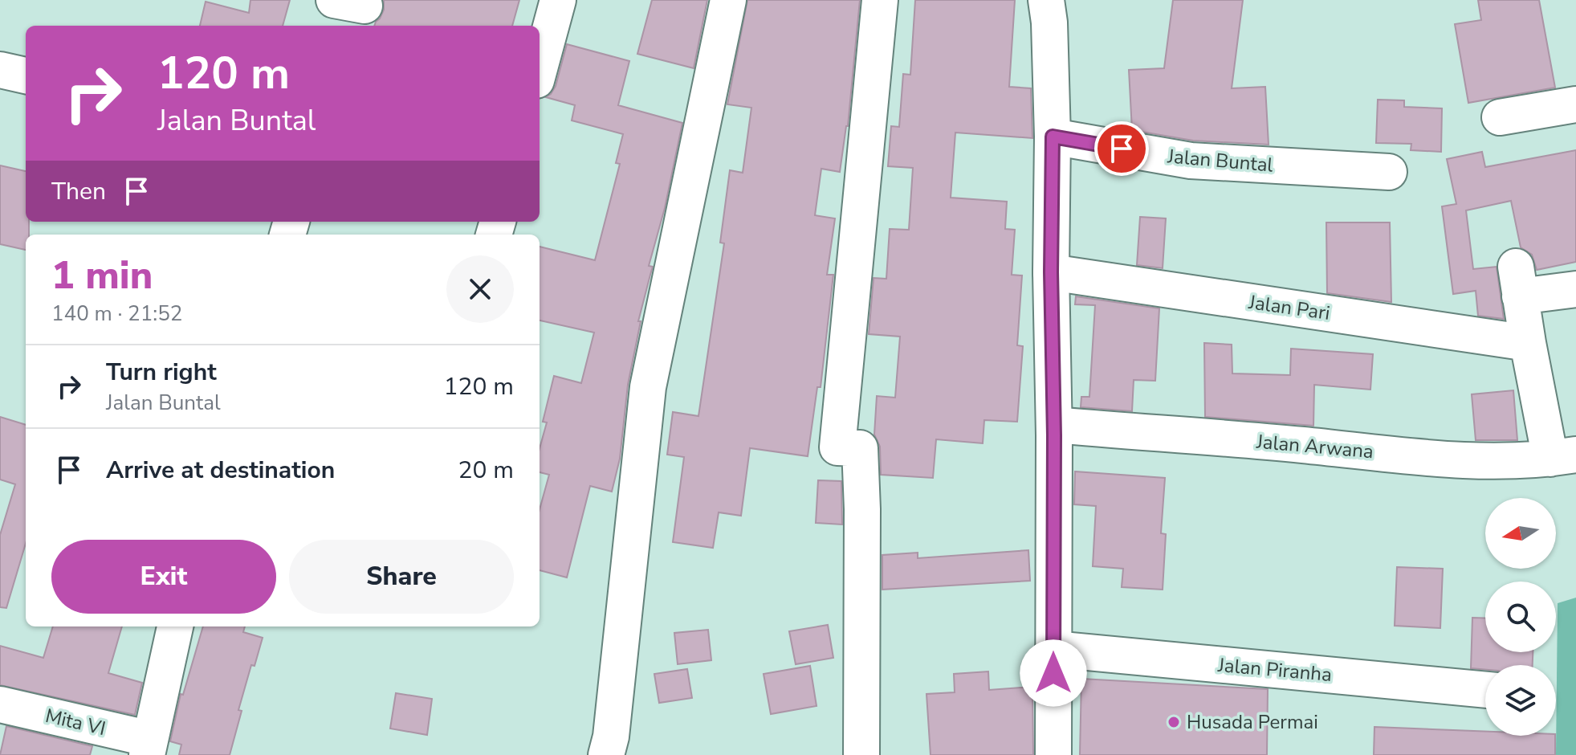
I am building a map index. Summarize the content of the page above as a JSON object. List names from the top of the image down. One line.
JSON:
{"streets":{"street":["Jalan Buntal","Jalan Pari","Jalan Arwana","Jalan Piranha","Mita VI"]},"places":["Husada Permai"],"north":"left","page":{"turn":["120 m","Jalan Buntal"],"then":"Then","heading":["1 min","140 m · 21:52"],"list":[{"name":"Turn right","note":"Jalan Buntal","value":"120 m"},{"name":"Arrive at destination","value":"20 m"}],"buttons":["Exit","Share"]}}
